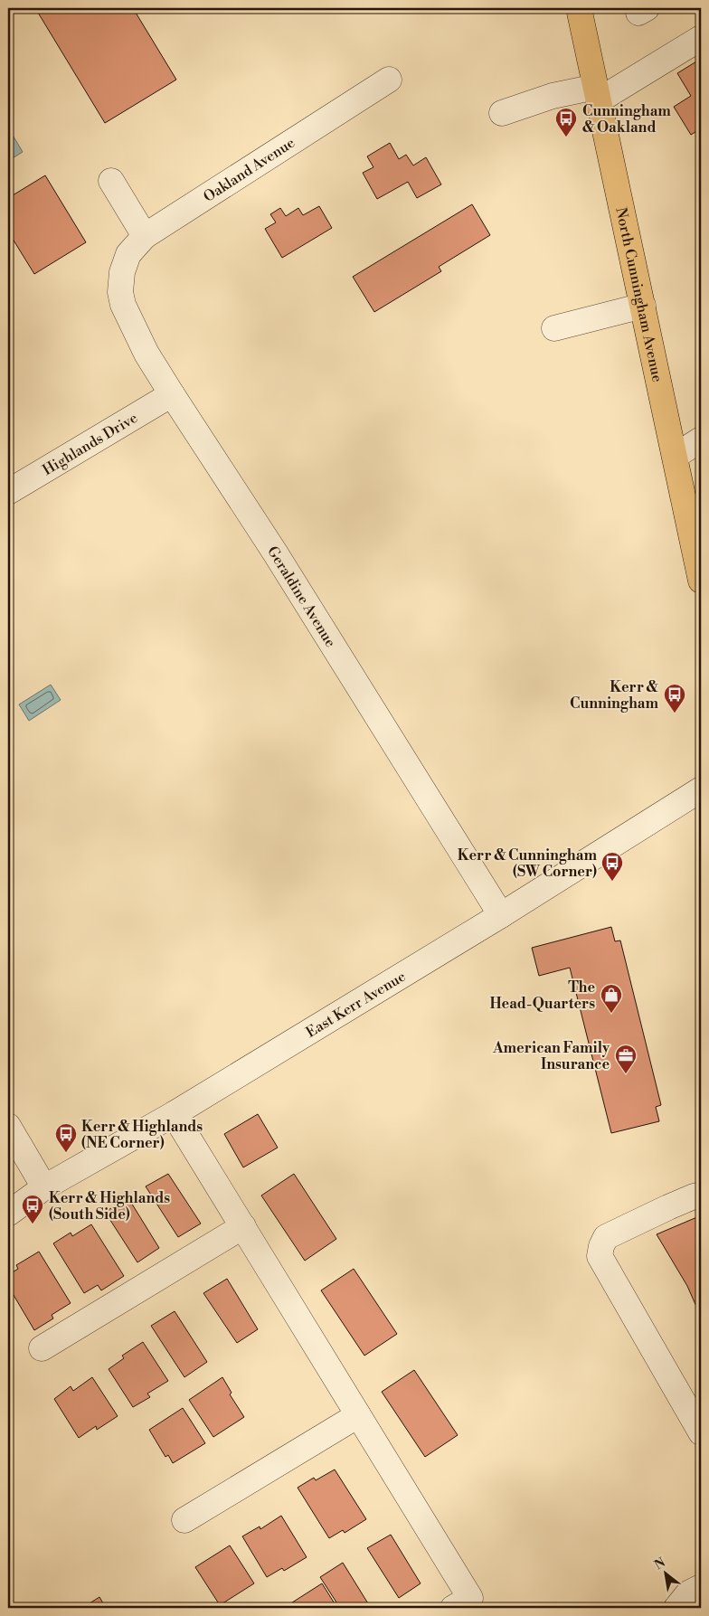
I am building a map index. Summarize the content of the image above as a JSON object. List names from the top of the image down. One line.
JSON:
{"streets":{"main road":["North Cunningham Avenue"],"street":["Oakland Avenue","Highlands Drive","Geraldine Avenue","East Kerr Avenue"]},"crossings":[["Oakland Avenue","Geraldine Avenue"],["Highlands Drive","Geraldine Avenue"],["Geraldine Avenue","East Kerr Avenue"]],"places":{"bus stop":["Cunningham & Oakland","Kerr & Cunningham","Kerr & Cunningham (SW Corner)","Kerr & Highlands (NE Corner)","Kerr & Highlands (South Side)"],"shop":["The Head-Quarters"],"office":["American Family Insurance"]},"north":"top left"}
